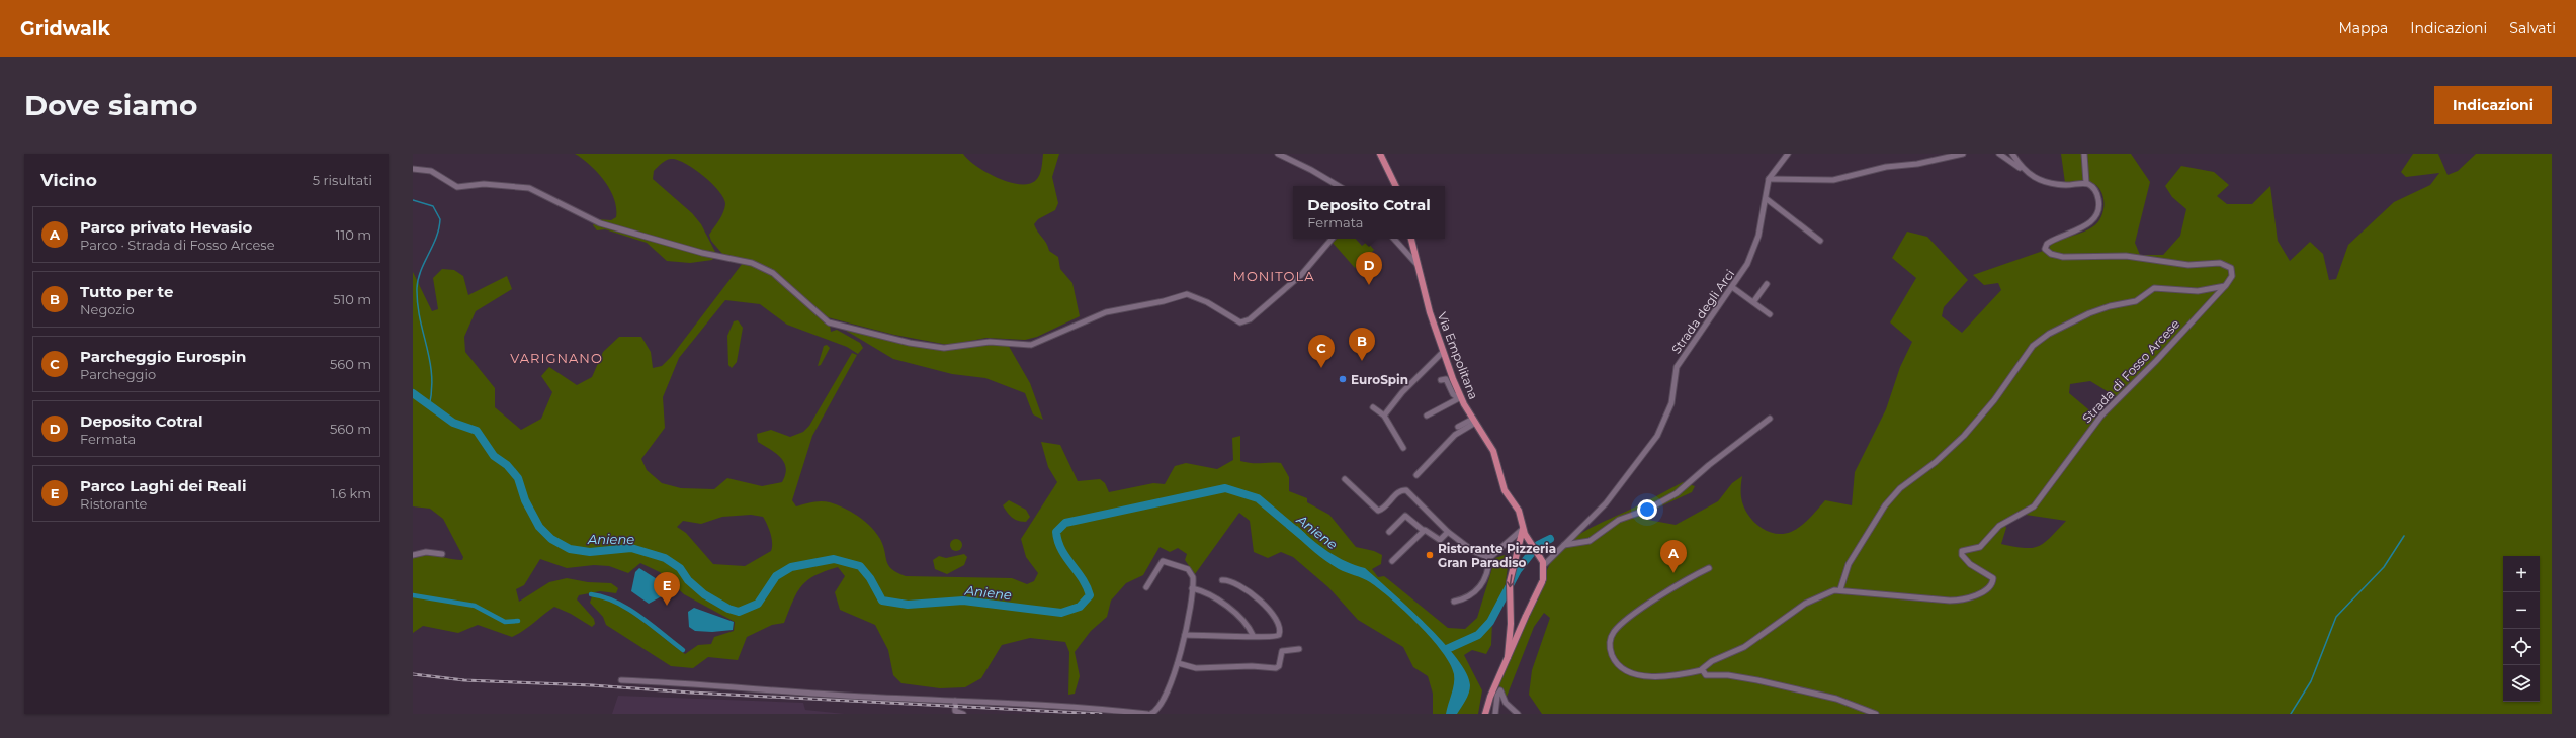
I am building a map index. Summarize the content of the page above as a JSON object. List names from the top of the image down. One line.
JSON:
{"streets":{"main road":["Via Empolitana"],"street":["Strada degli Arci","Strada di Fosso Arcese"]},"crossings":[["Strada degli Arci","Via Empolitana"]],"districts":["MONITOLA","VARIGNANO"],"water":["Aniene"],"places":["EuroSpin","Ristorante Pizzeria Gran Paradiso"],"page":{"header":"Gridwalk","nav":["Mappa","Indicazioni","Salvati"],"buttons":"Indicazioni","title":"Dove siamo","heading":["Vicino","5 risultati"],"popup":["Deposito Cotral","Fermata"],"list":[{"mark":"A","name":"Parco privato Hevasio","note":"Parco · Strada di Fosso Arcese","value":"110 m"},{"mark":"B","name":"Tutto per te","note":"Negozio","value":"510 m"},{"mark":"C","name":"Parcheggio Eurospin","note":"Parcheggio","value":"560 m"},{"mark":"D","name":"Deposito Cotral","note":"Fermata","value":"560 m"},{"mark":"E","name":"Parco Laghi dei Reali","note":"Ristorante","value":"1.6 km"}],"pins":["D","B","C","A","E"],"map_buttons":["+","−"]}}
